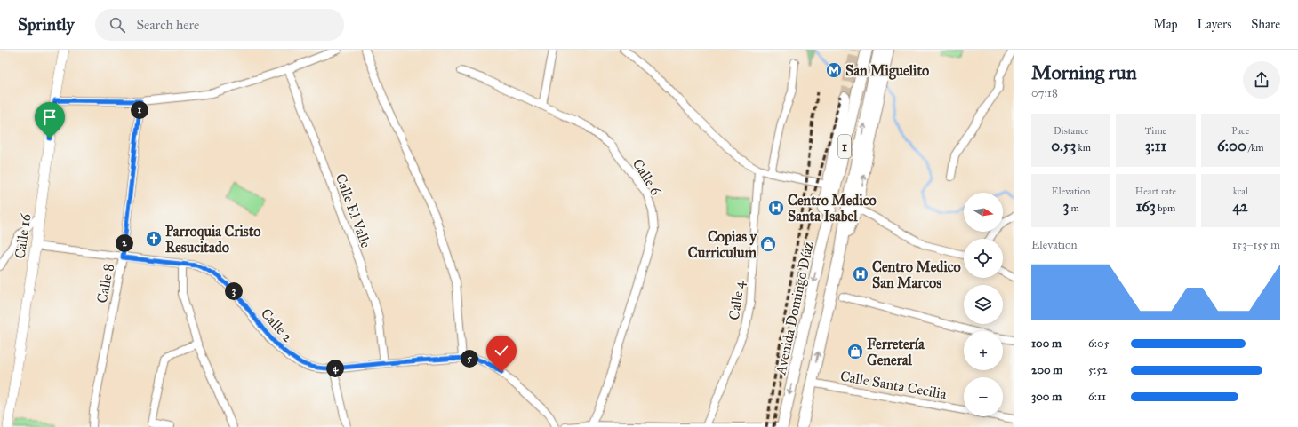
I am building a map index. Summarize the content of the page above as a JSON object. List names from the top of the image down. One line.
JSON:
{"streets":{"main road":["1","Calle 16","Avenida Domingo Díaz"],"street":["Calle 6","Calle El Valle","Calle 8","Calle 4","Calle 2","Calle Santa Cecilia"]},"crossings":[["Calle El Valle","Calle 2"],["Calle 16","Calle 2"],["Calle 8","Calle 2"]],"places":{"metro station":["San Miguelito"],"hospital":["Centro Medico Santa Isabel","Centro Medico San Marcos"],"church":["Parroquia Cristo Resucitado"],"shop":["Copias y Curriculum","Ferretería General"]},"north":"right","page":{"header":"Sprintly","search":"Search here","nav":["Map","Layers","Share"],"heading":["Morning run","07:18"],"pins":["1","2","3","5","4"],"stats":[["Distance","0.53 km"],["Time","3:11"],["Pace","6:00 /km"],["Elevation","3 m"],["Heart rate","163 bpm"],["kcal","42"]],"map_buttons":["+","−"],"chart":["Elevation","153–155 m"],"list":[{"name":"100 m","note":"6:05"},{"name":"200 m","note":"5:52"},{"name":"300 m","note":"6:11"}]}}
